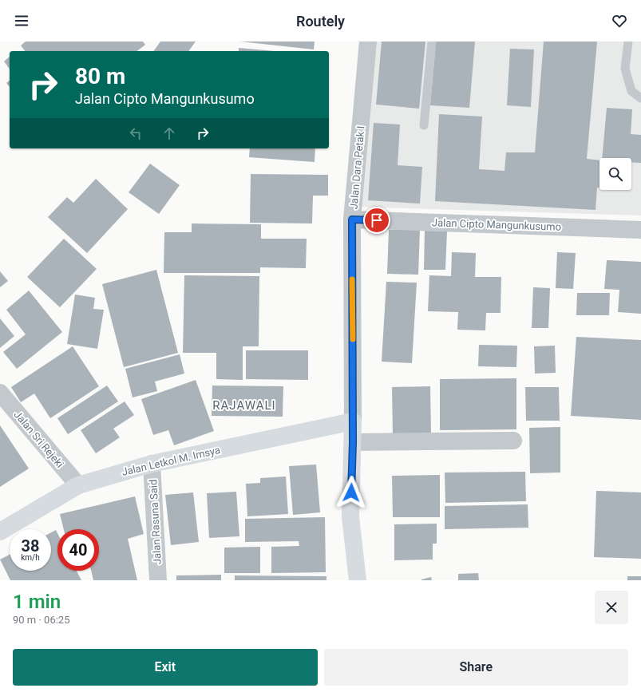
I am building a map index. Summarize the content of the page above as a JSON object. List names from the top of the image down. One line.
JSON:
{"streets":{"street":["Jalan Dara Petak I","Jalan Cipto Mangunkusumo","Jalan Sri Rejeki","Jalan Letkol M. Imsya","Jalan Rasuna Said"]},"crossings":[["Jalan Dara Petak I","Jalan Cipto Mangunkusumo"],["Jalan Dara Petak I","Jalan Letkol M. Imsya"],["Jalan Sri Rejeki","Jalan Letkol M. Imsya"],["Jalan Letkol M. Imsya","Jalan Rasuna Said"]],"districts":["RAJAWALI"],"page":{"header":"Routely","turn":["80 m","Jalan Cipto Mangunkusumo"],"speed":"38 km/h","limit":"40","heading":["1 min","90 m · 06:25"],"buttons":["Exit","Share"]}}
